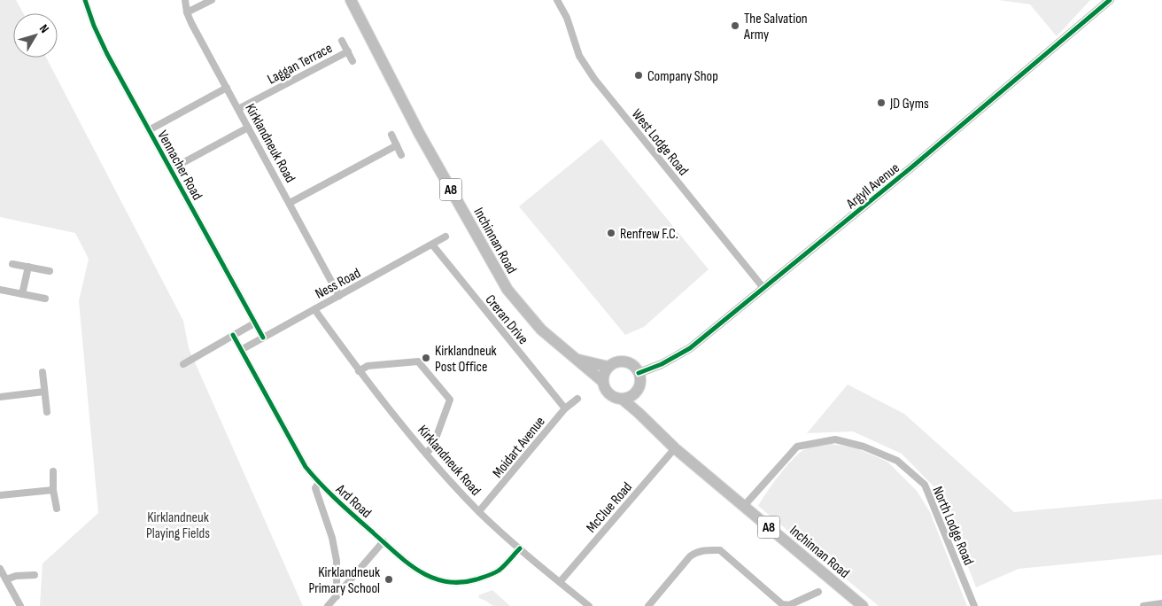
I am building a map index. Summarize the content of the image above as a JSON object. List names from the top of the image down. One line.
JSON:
{"streets":{"main road":["A8","Inchinnan Road"],"street":["Laggan Terrace","West Lodge Road","Kirklandneuk Road","Vennacher Road","Argyll Avenue","Ness Road","Creran Drive","Moidart Avenue","Ard Road","McClue Road","North Lodge Road"]},"crossings":[["Laggan Terrace","Kirklandneuk Road"],["West Lodge Road","Argyll Avenue"],["Kirklandneuk Road","Ness Road"],["Kirklandneuk Road","Moidart Avenue"],["Kirklandneuk Road","Ard Road"],["Kirklandneuk Road","McClue Road"],["Vennacher Road","Ness Road"],["Argyll Avenue","Inchinnan Road"],["Inchinnan Road","McClue Road"],["Inchinnan Road","North Lodge Road"],["Ness Road","Creran Drive"],["Ness Road","Ard Road"],["Creran Drive","Moidart Avenue"]],"parks":["Kirklandneuk Playing Fields"],"places":["The Salvation Army","Company Shop","JD Gyms","Renfrew F.C.","Kirklandneuk Post Office","Kirklandneuk Primary School"],"north":"top right"}
